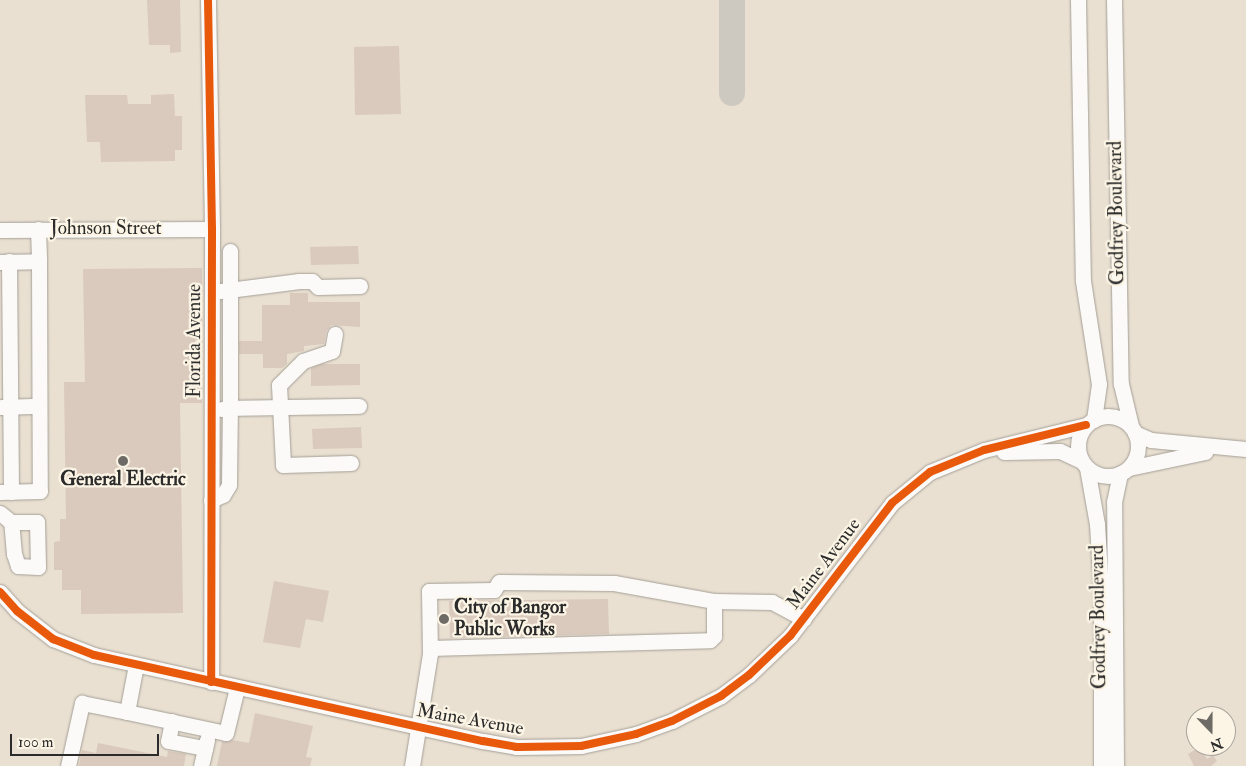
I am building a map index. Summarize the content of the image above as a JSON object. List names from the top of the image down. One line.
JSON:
{"streets":{"street":["Godfrey Boulevard","Johnson Street","Florida Avenue","Maine Avenue"]},"crossings":[["Godfrey Boulevard","Maine Avenue"],["Johnson Street","Florida Avenue"],["Florida Avenue","Maine Avenue"]],"places":["General Electric","City of Bangor Public Works"],"scale_bar":"100 m","north":"bottom"}
